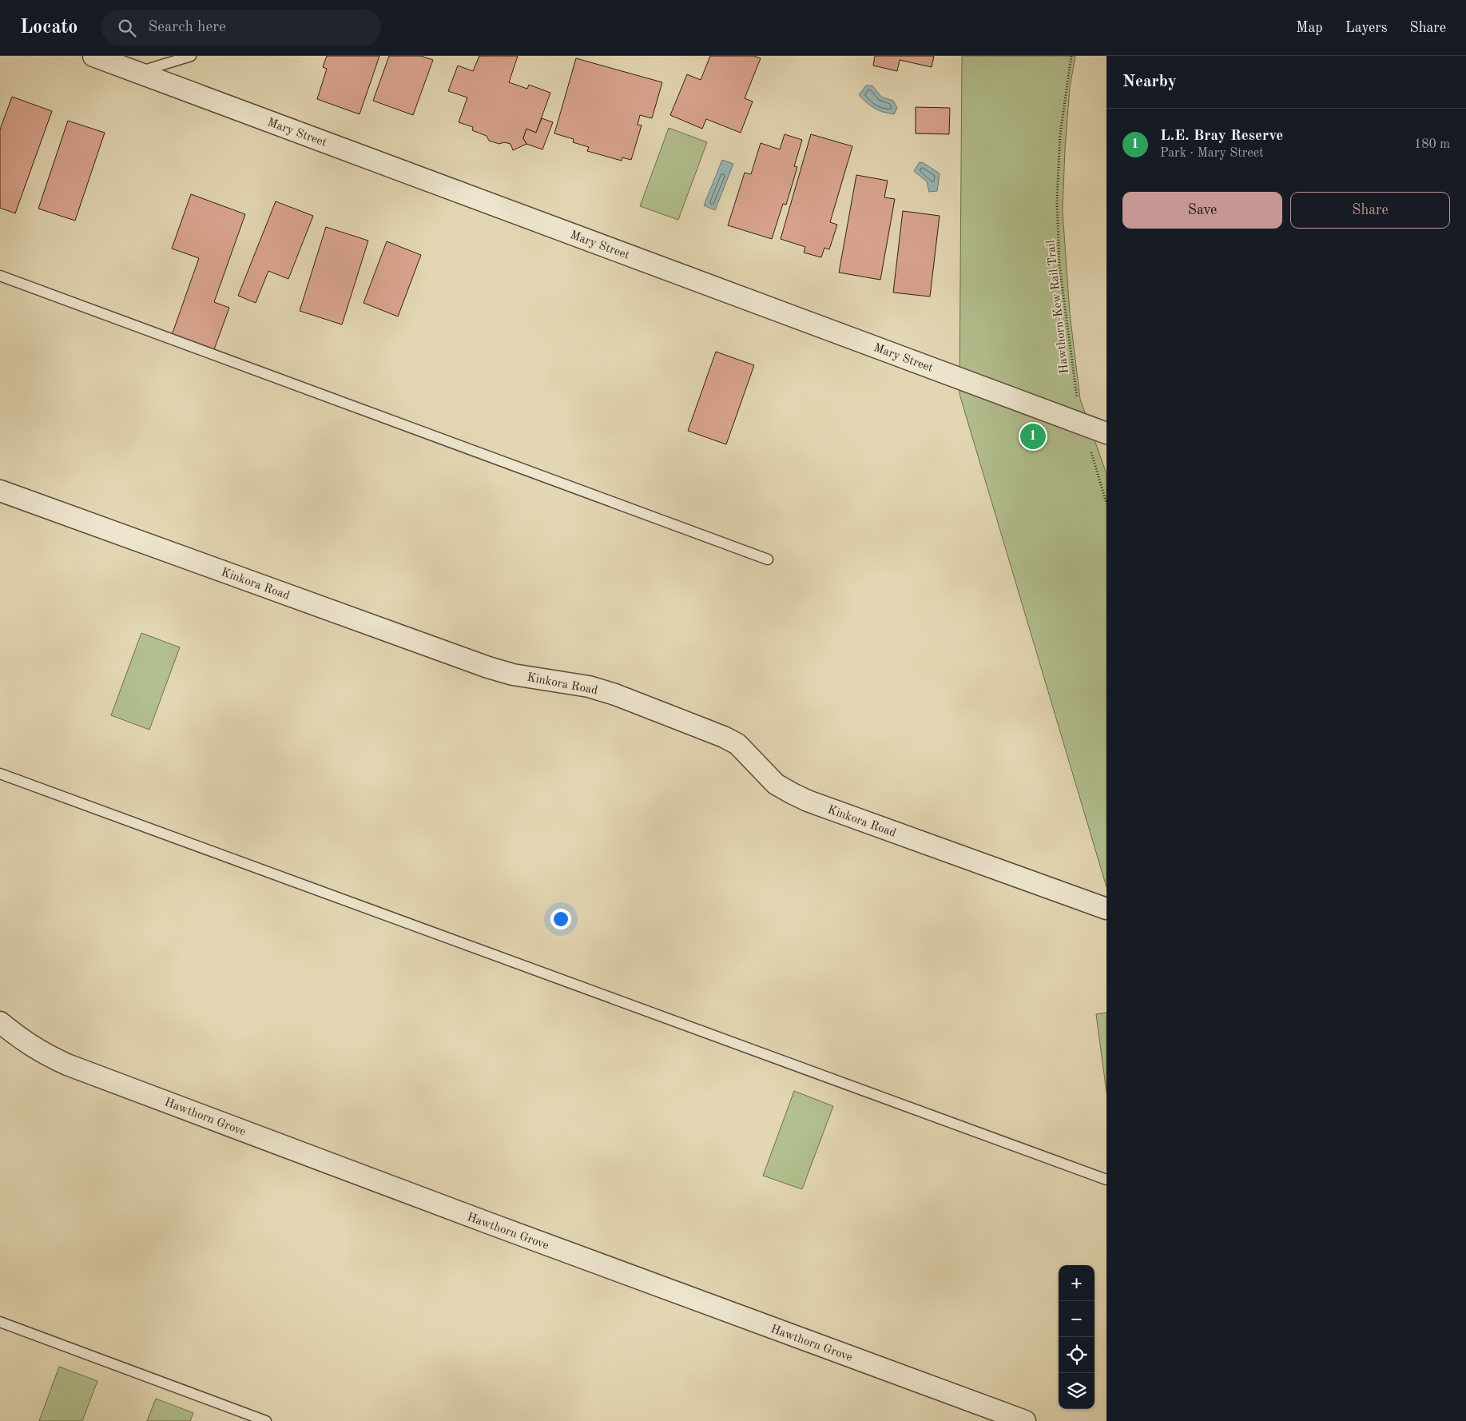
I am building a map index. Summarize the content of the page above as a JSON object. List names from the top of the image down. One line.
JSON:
{"streets":{"street":["Mary Street","Kinkora Road","Hawthorn Grove"],"path":["Hawthorn-Kew Rail Trail"]},"crossings":[["Mary Street","Hawthorn-Kew Rail Trail"]],"page":{"header":"Locato","search":"Search here","nav":["Map","Layers","Share"],"heading":"Nearby","list":[{"mark":"1","name":"L.E. Bray Reserve","note":"Park · Mary Street","value":"180 m"}],"buttons":["Save","Share"],"pins":"1","map_buttons":["+","−"]}}
